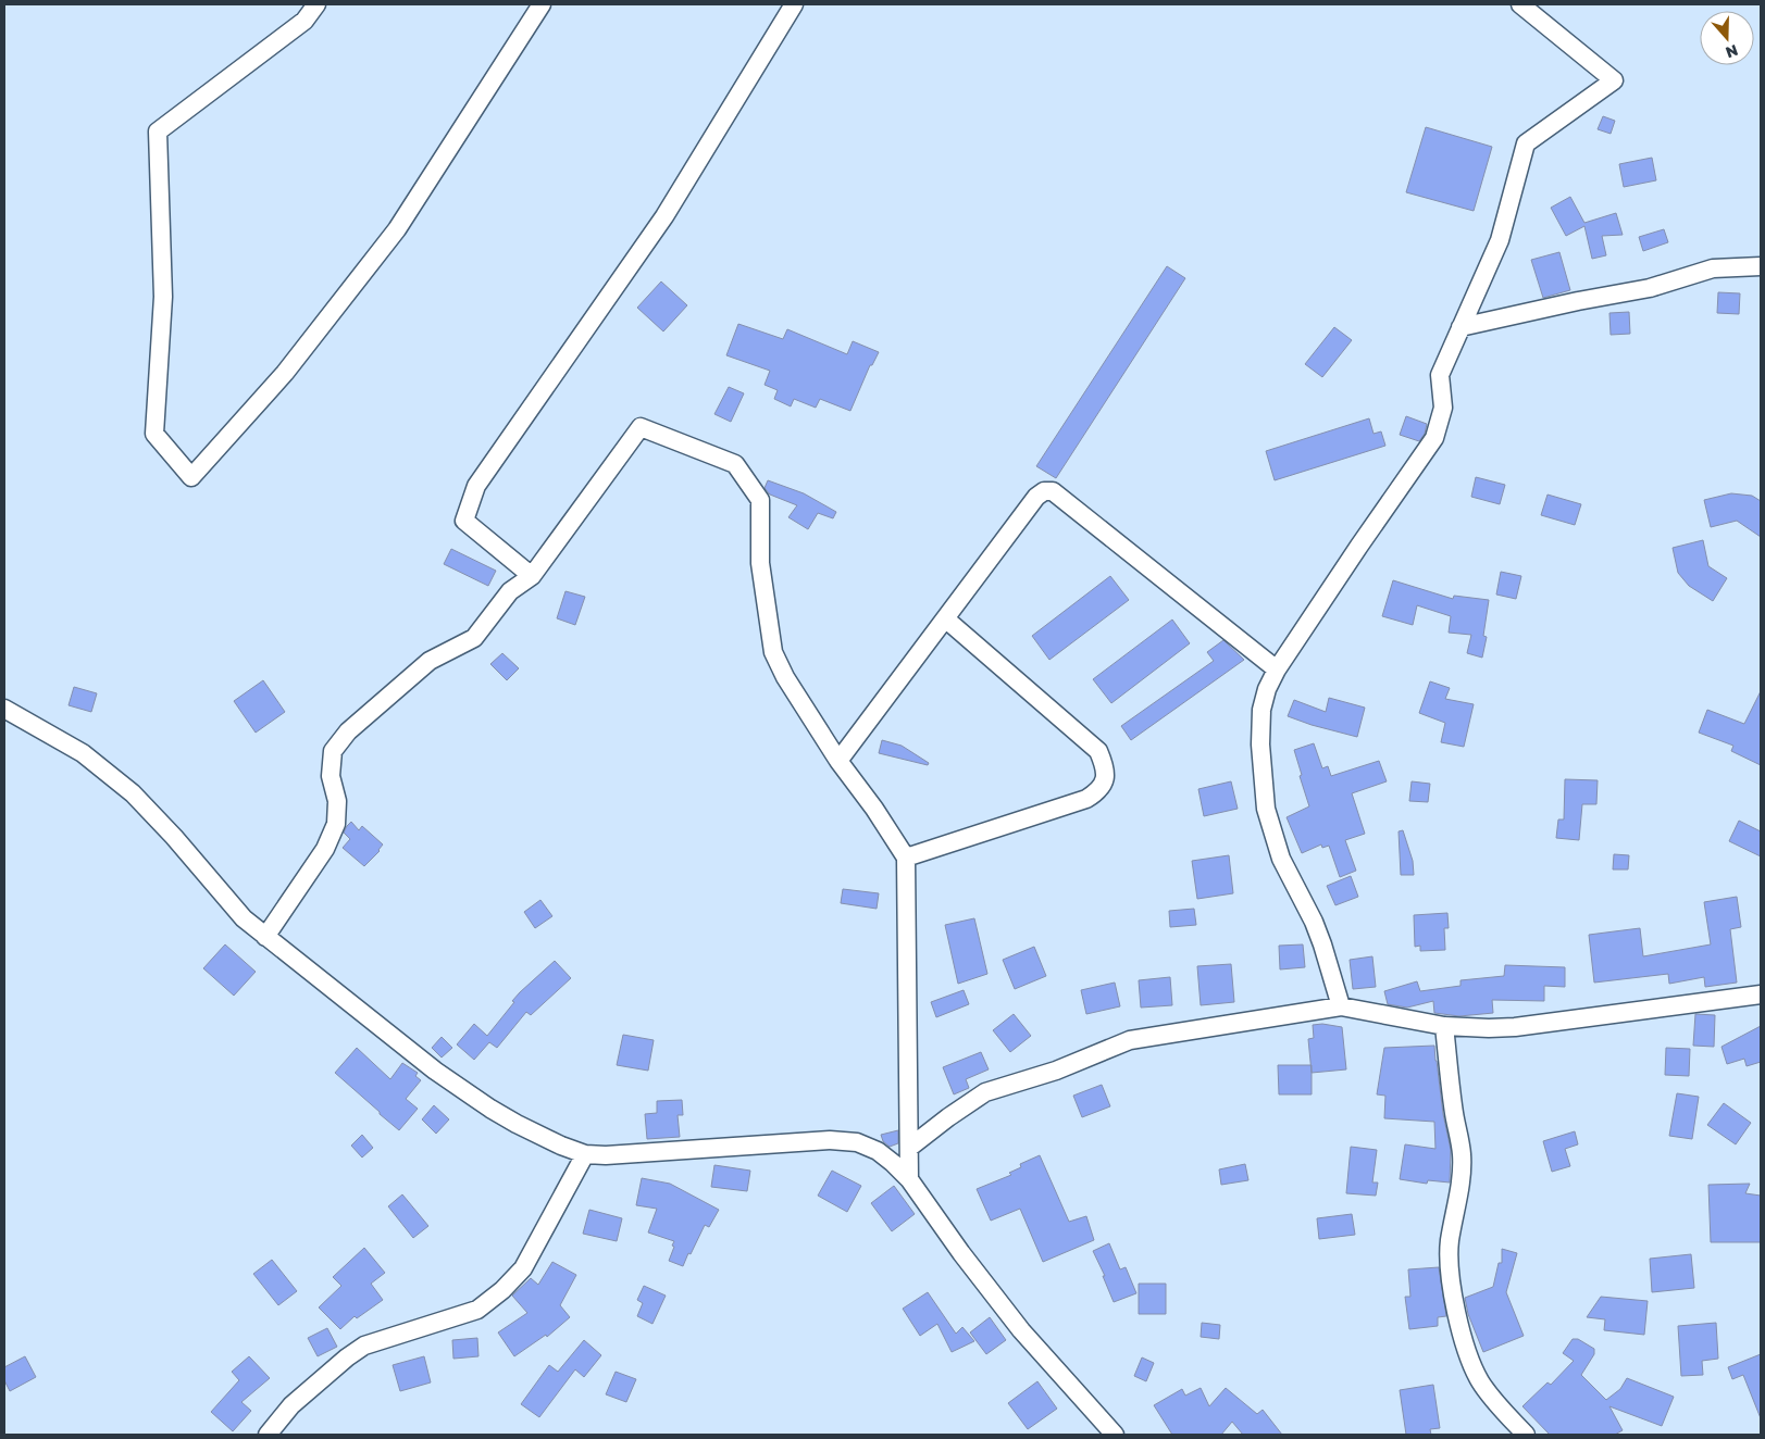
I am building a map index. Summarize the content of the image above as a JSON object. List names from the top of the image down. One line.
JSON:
{"north":"bottom"}
